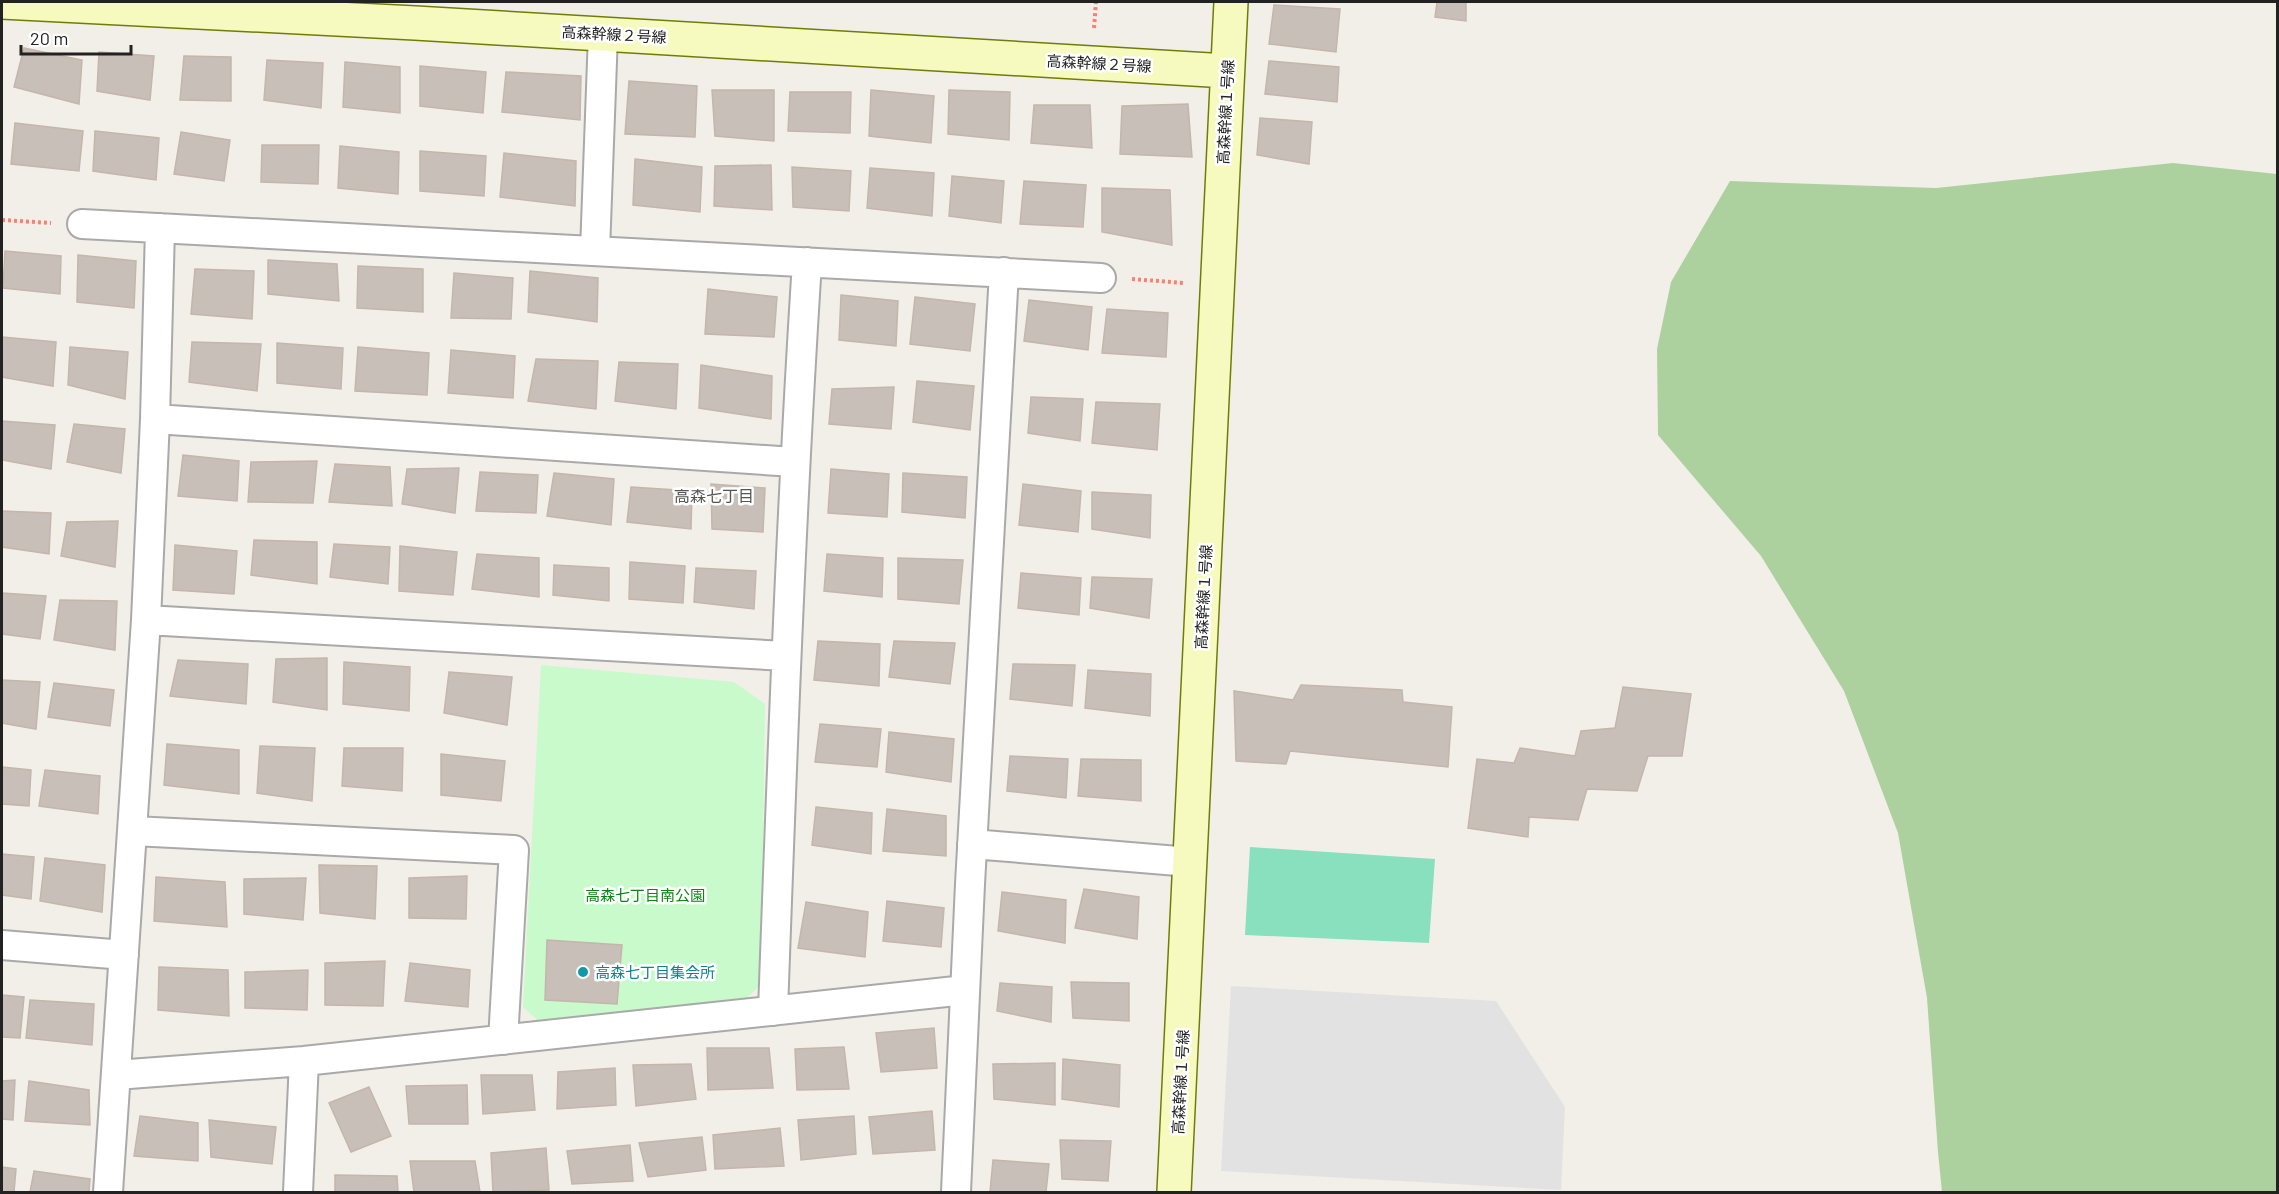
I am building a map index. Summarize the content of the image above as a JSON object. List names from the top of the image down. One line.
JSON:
{"streets":{"street":["高森幹線２号線","高森幹線１号線"]},"crossings":[["高森幹線２号線","高森幹線１号線"]],"districts":["高森七丁目"],"parks":["高森七丁目南公園"],"places":["高森七丁目集会所"],"scale_bar":"20 m"}
